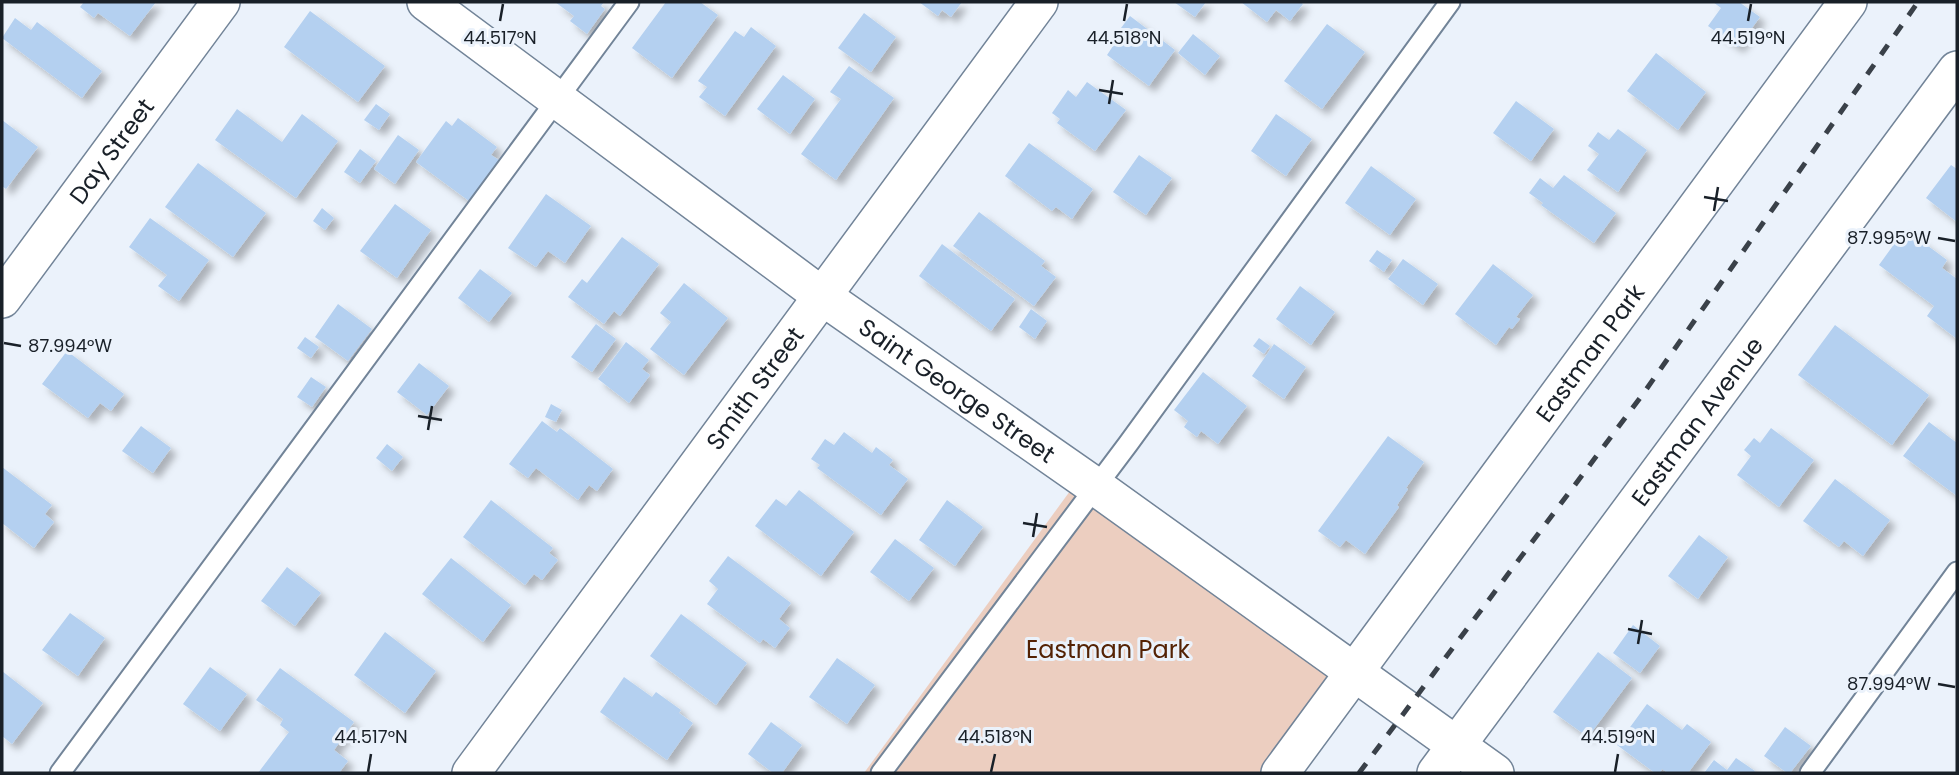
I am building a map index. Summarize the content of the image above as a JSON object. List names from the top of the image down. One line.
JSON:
{"streets":{"street":["Day Street","Eastman Park","Smith Street","Saint George Street","Eastman Avenue"]},"crossings":[["Eastman Park","Saint George Street"],["Smith Street","Saint George Street"],["Saint George Street","Eastman Avenue"]],"parks":["Eastman Park"],"coordinates":["44.517°N","44.518°N","44.519°N","87.995°W","87.994°W"]}
